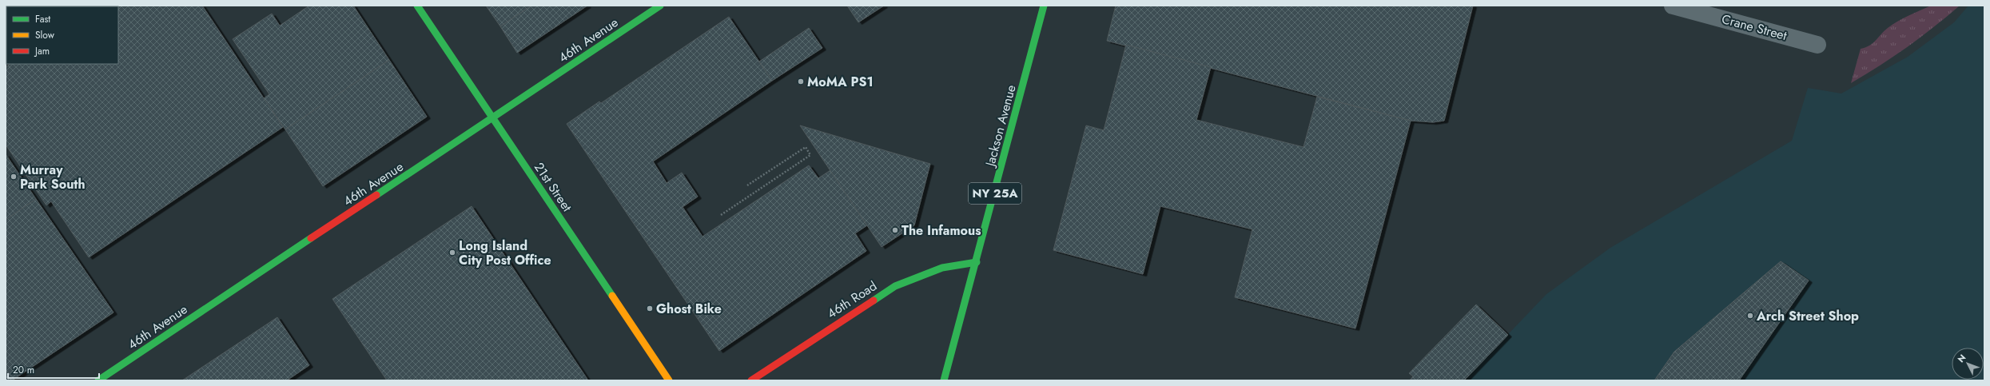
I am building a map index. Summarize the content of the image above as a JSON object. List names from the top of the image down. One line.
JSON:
{"streets":{"street":["Crane Street","46th Avenue","Jackson Avenue","21st Street","NY 25A","46th Road"]},"crossings":[["46th Avenue","21st Street"],["Jackson Avenue","46th Road"]],"places":["MoMA PS1","Murray Park South","The Infamous","Long Island City Post Office","Ghost Bike","Arch Street Shop"],"legend":["Fast","Slow","Jam"],"scale_bar":"20 m","north":"top left"}
